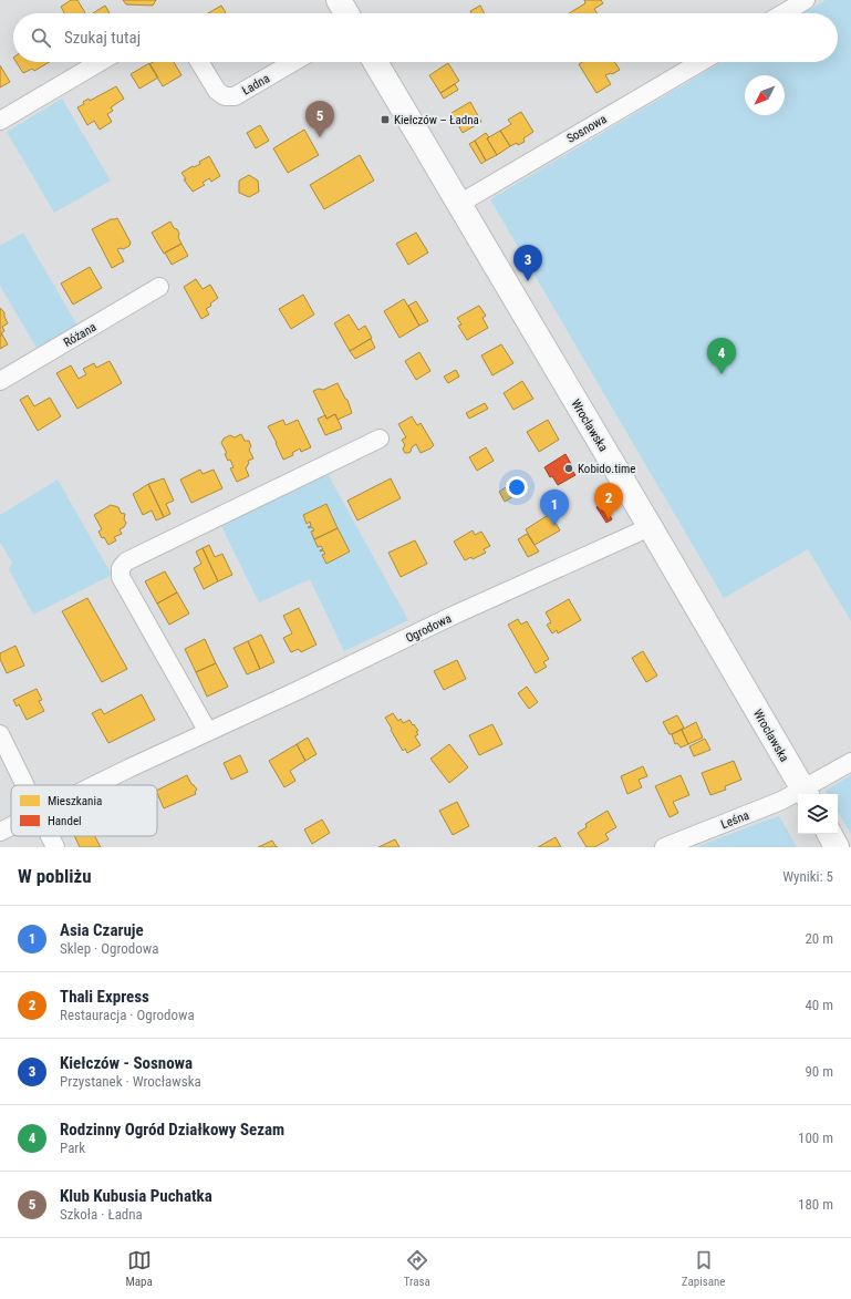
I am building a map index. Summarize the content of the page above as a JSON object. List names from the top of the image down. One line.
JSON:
{"streets":{"street":["Ładna","Sosnowa","Różana","Wrocławska","Ogrodowa","Leśna"]},"crossings":[["Sosnowa","Wrocławska"],["Wrocławska","Ogrodowa"],["Wrocławska","Leśna"]],"places":{"transit":["Kiełczów – Ładna"],"other":["Kobido.time"]},"legend":["Mieszkania","Handel"],"north":"bottom left","page":{"search":"Szukaj tutaj","pins":["5","3","4","2","1"],"heading":["W pobliżu","Wyniki: 5"],"list":[{"mark":"1","name":"Asia Czaruje","note":"Sklep · Ogrodowa","value":"20 m"},{"mark":"2","name":"Thali Express","note":"Restauracja · Ogrodowa","value":"40 m"},{"mark":"3","name":"Kiełczów - Sosnowa","note":"Przystanek · Wrocławska","value":"90 m"},{"mark":"4","name":"Rodzinny Ogród Działkowy Sezam","note":"Park","value":"100 m"},{"mark":"5","name":"Klub Kubusia Puchatka","note":"Szkoła · Ładna","value":"180 m"}],"nav":["Mapa","Trasa","Zapisane"]}}
